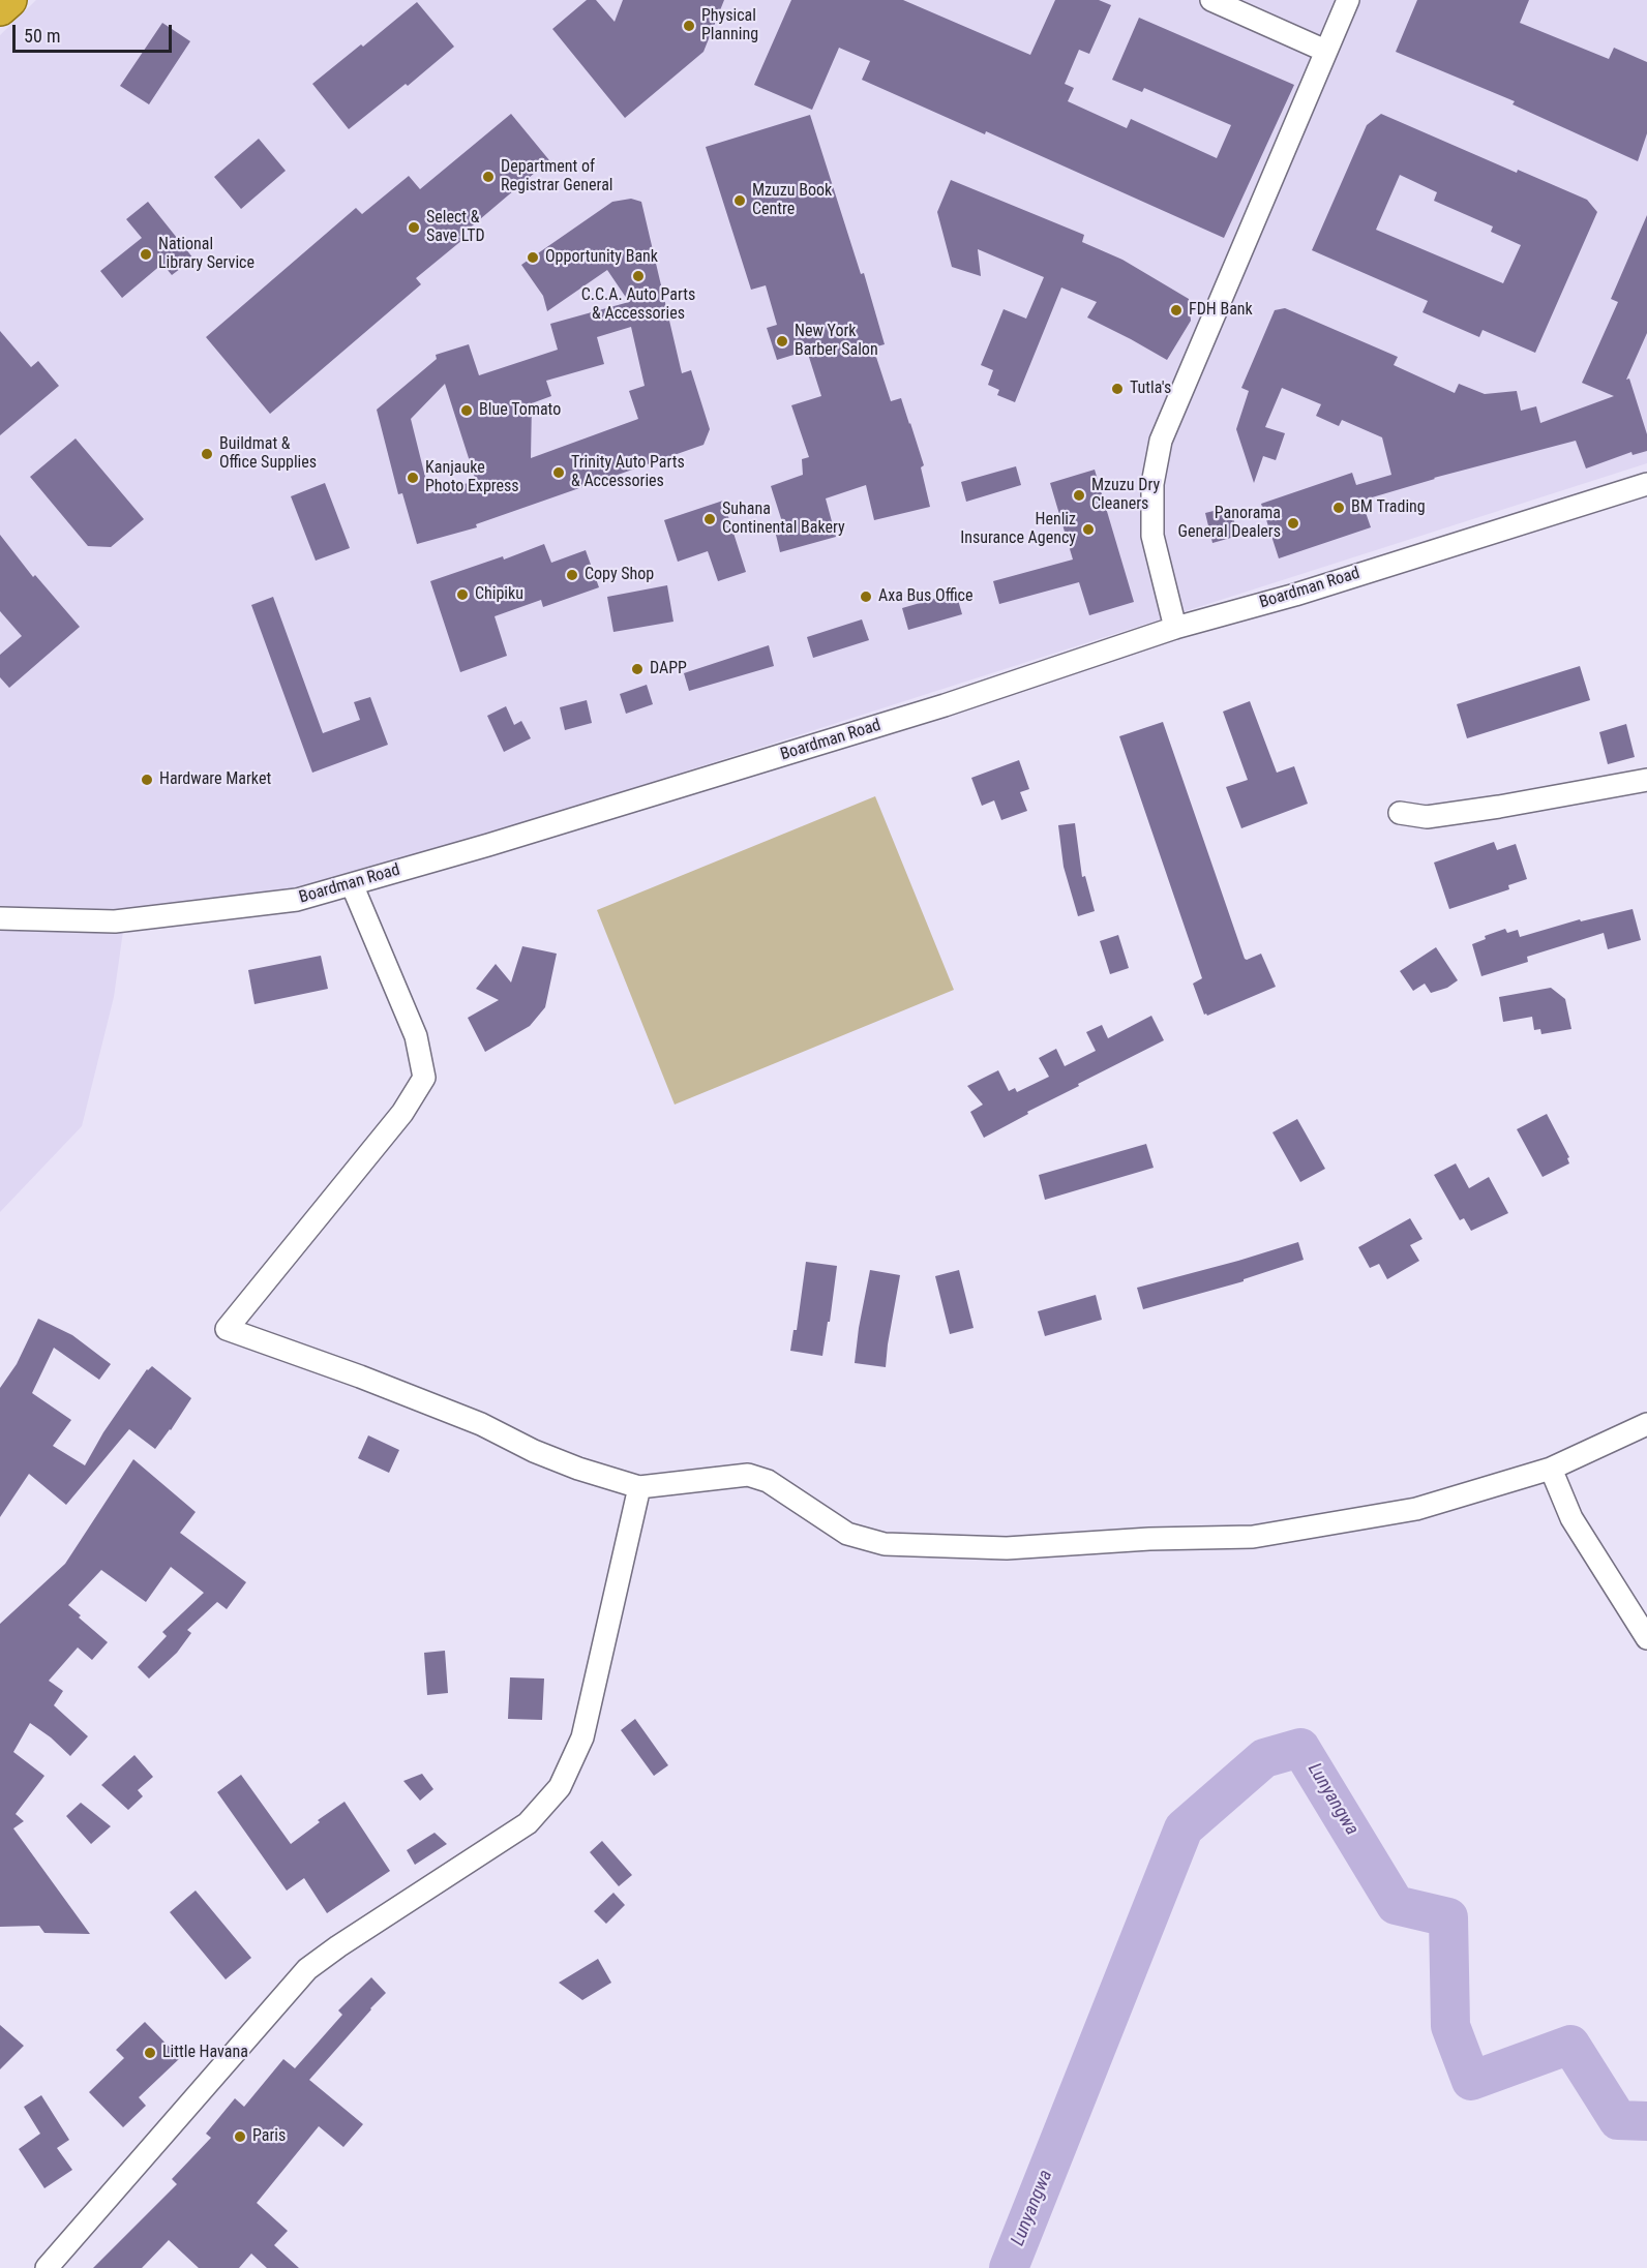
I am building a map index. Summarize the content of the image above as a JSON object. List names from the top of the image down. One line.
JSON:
{"streets":{"street":["Boardman Road"]},"water":["Lunyangwa"],"places":["Physical Planning","Department of Registrar General","Mzuzu Book Centre","Select & Save LTD","National Library Service","Opportunity Bank","C.C.A. Auto Parts & Accessories","FDH Bank","New York Barber Salon","Tutla's","Blue Tomato","Buildmat & Office Supplies","Trinity Auto Parts & Accessories","Kanjauke Photo Express","Mzuzu Dry Cleaners","BM Trading","Suhana Continental Bakery","Panorama General Dealers","Henliz Insurance Agency","Copy Shop","Chipiku","Axa Bus Office","DAPP","Hardware Market","Little Havana","Paris"],"scale_bar":"50 m"}
